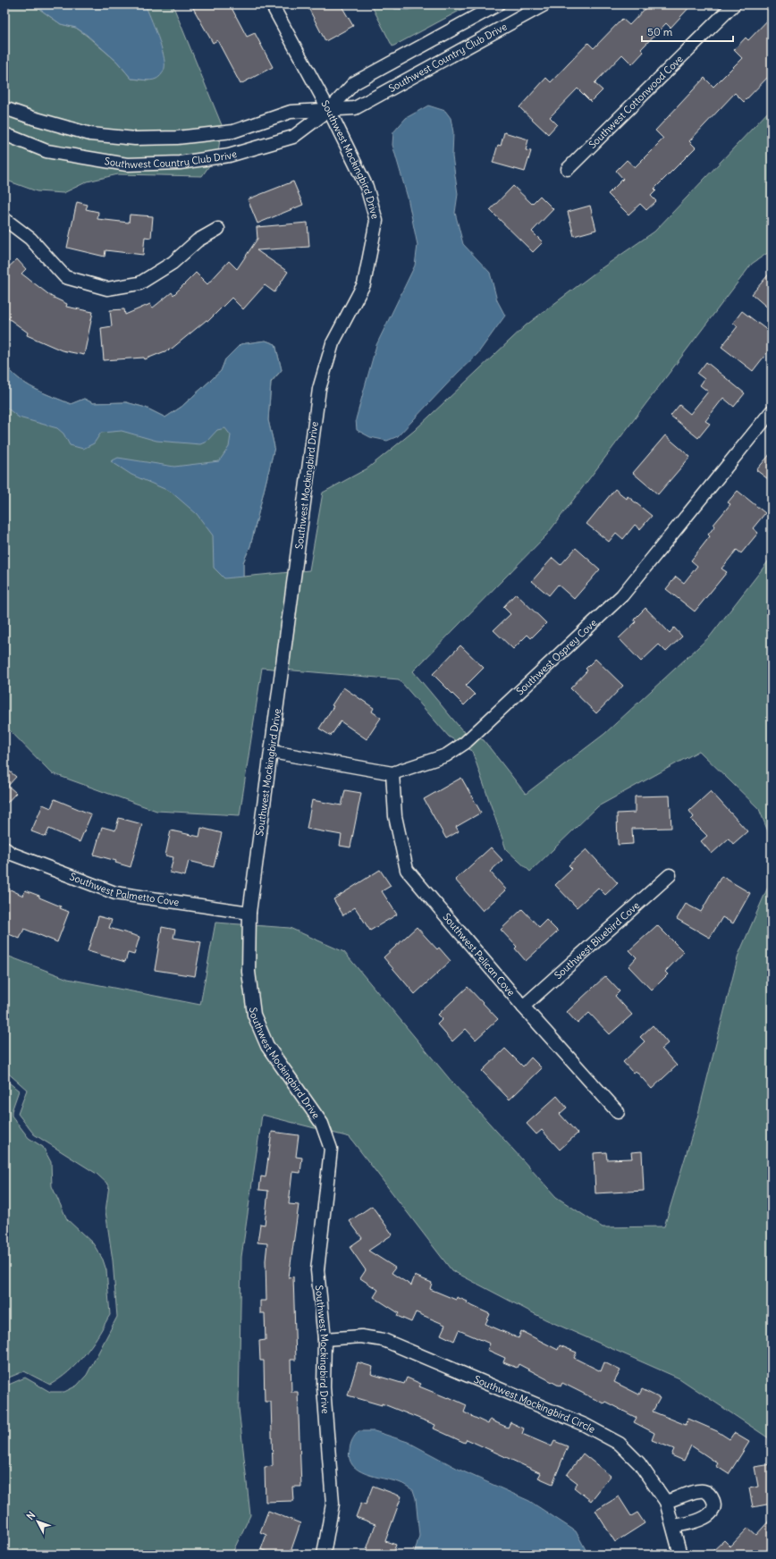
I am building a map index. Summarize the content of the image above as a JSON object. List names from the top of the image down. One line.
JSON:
{"streets":{"street":["Southwest Country Club Drive","Southwest Cottonwood Cove","Southwest Mockingbird Drive","Southwest Osprey Cove","Southwest Palmetto Cove","Southwest Bluebird Cove","Southwest Pelican Cove","Southwest Mockingbird Circle"]},"crossings":[["Southwest Country Club Drive","Southwest Mockingbird Drive"],["Southwest Mockingbird Drive","Southwest Osprey Cove"],["Southwest Mockingbird Drive","Southwest Palmetto Cove"],["Southwest Mockingbird Drive","Southwest Mockingbird Circle"],["Southwest Osprey Cove","Southwest Pelican Cove"],["Southwest Bluebird Cove","Southwest Pelican Cove"]],"scale_bar":"50 m","north":"top left"}
